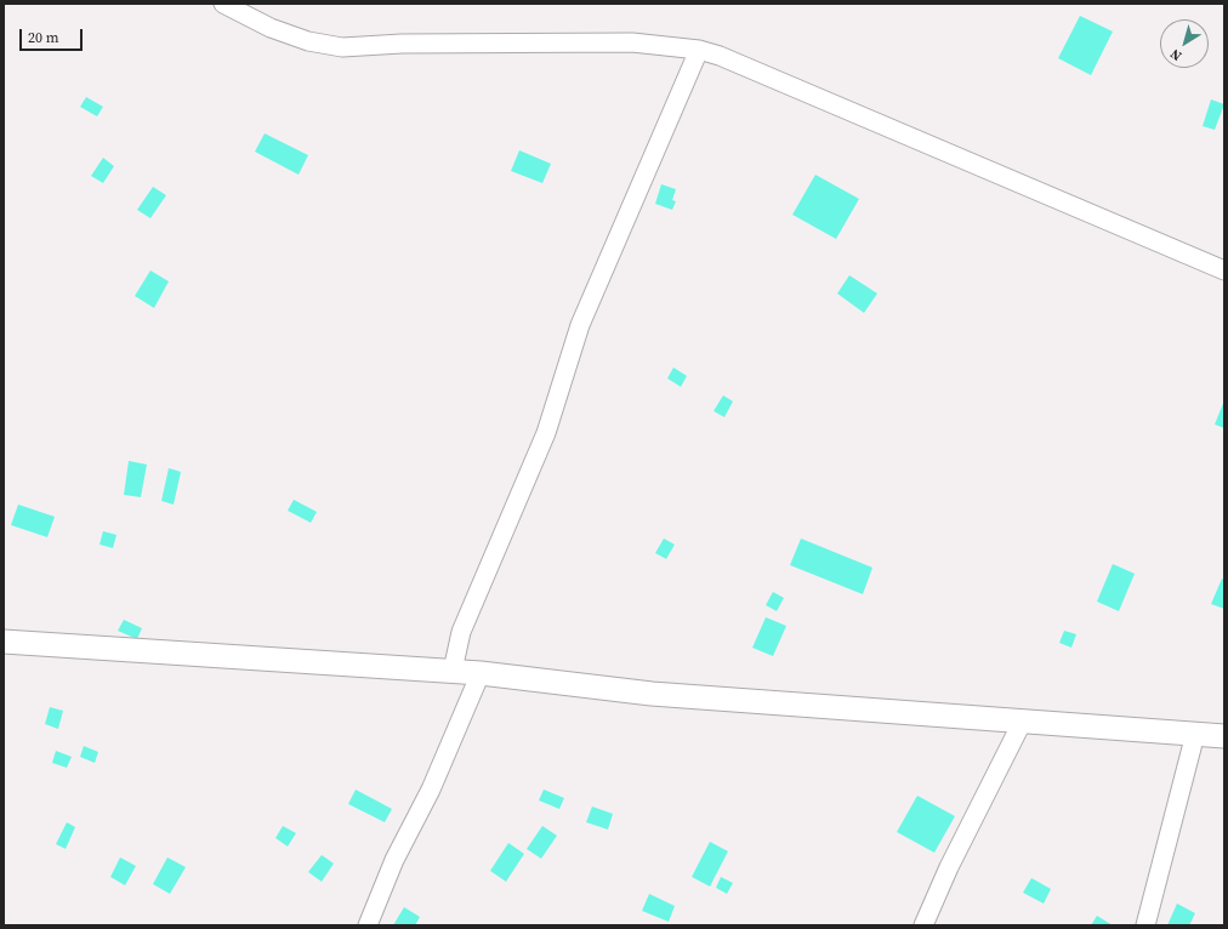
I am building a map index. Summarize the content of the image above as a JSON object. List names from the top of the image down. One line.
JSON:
{"scale_bar":"20 m","north":"bottom left"}
